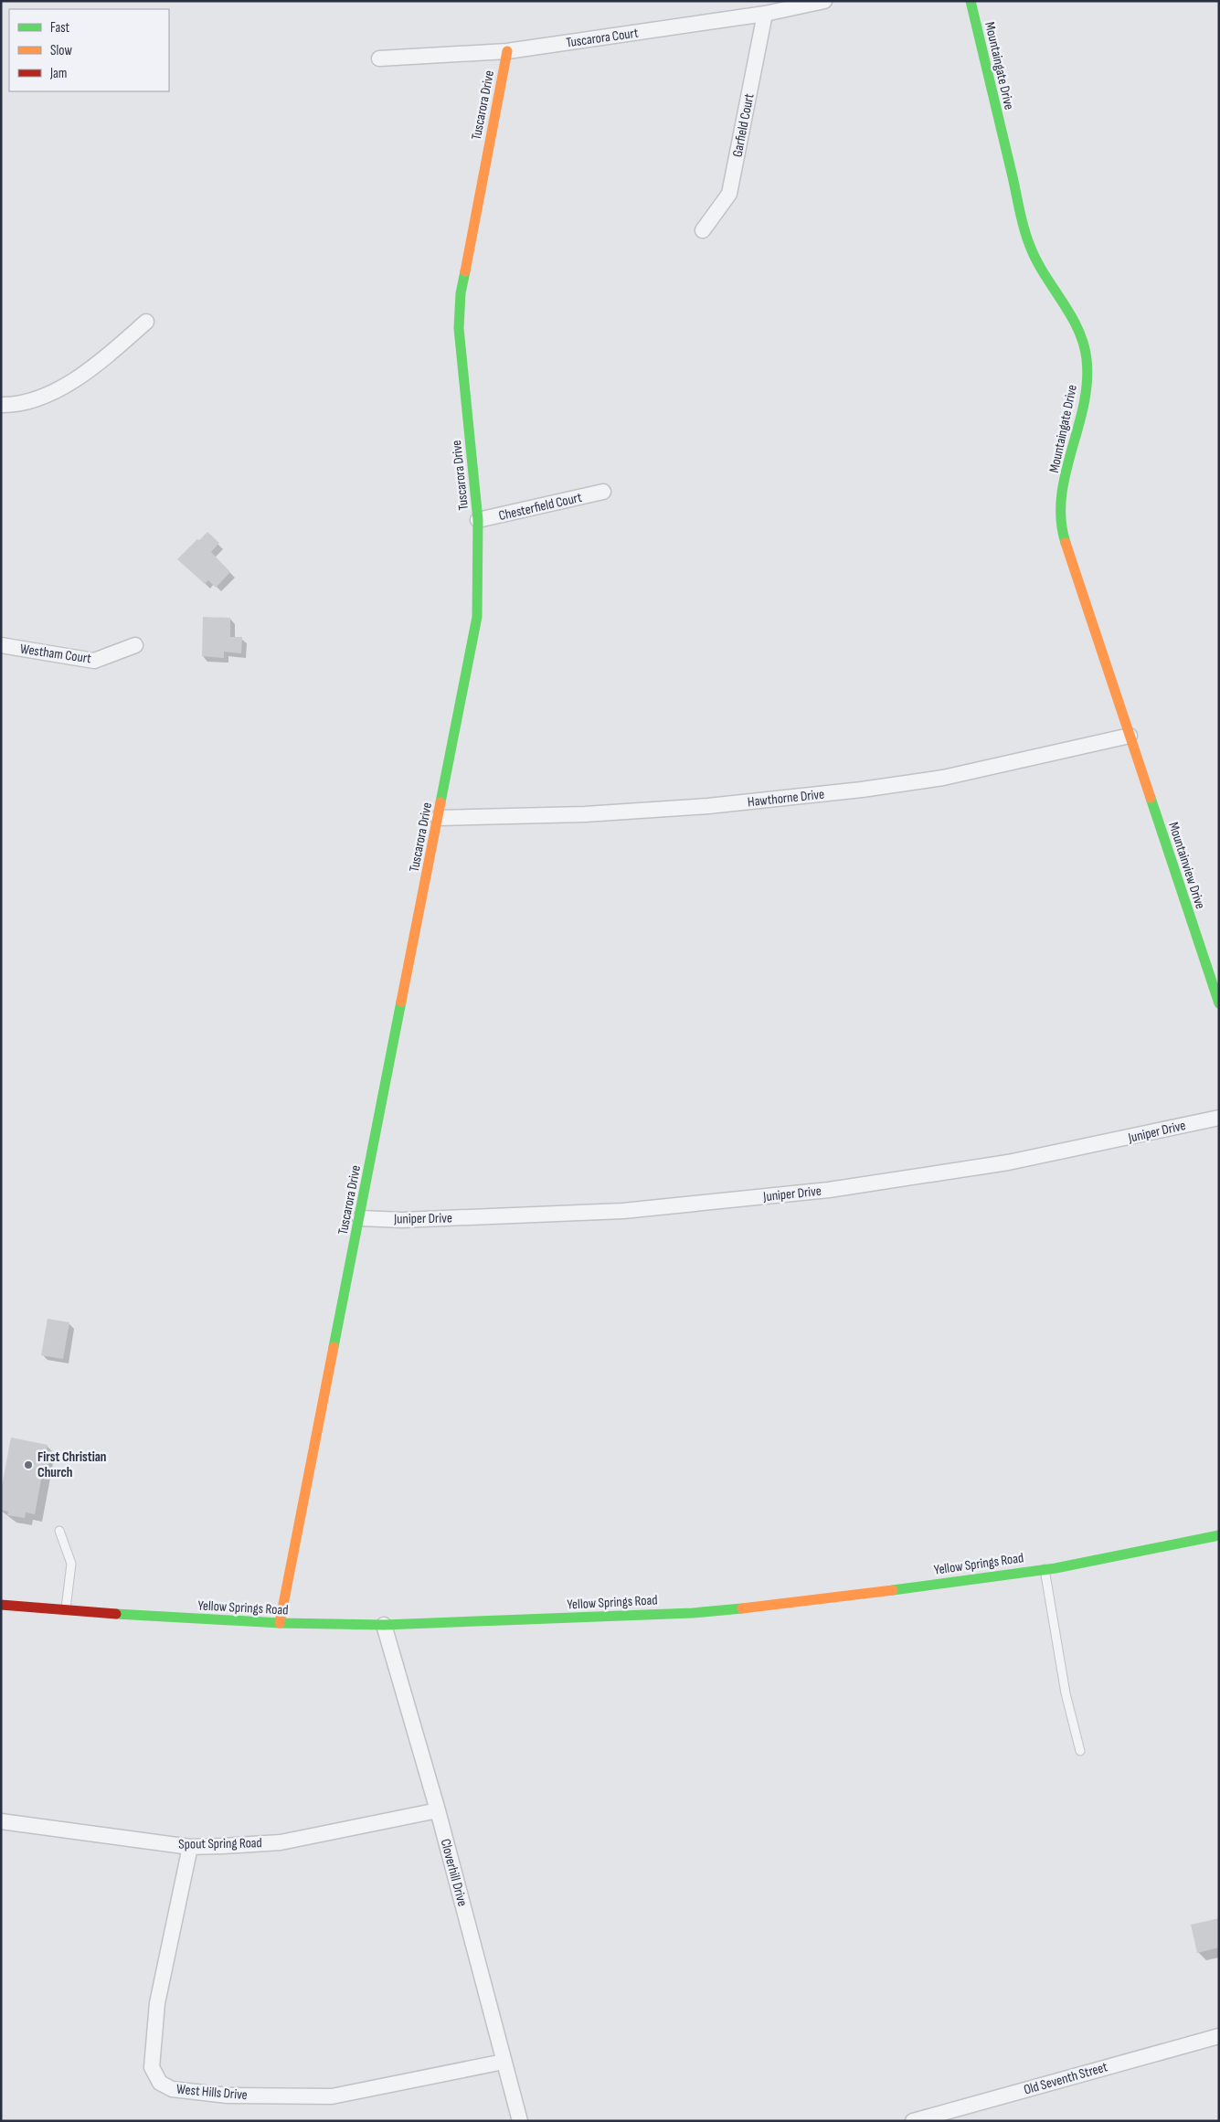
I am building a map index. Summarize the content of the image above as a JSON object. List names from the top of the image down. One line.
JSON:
{"streets":{"street":["Tuscarora Court","Mountaingate Drive","Tuscarora Drive","Garfield Court","Chesterfield Court","Westham Court","Hawthorne Drive","Mountainview Drive","Juniper Drive","Yellow Springs Road","Spout Spring Road","Cloverhill Drive","Old Seventh Street","West Hills Drive"]},"crossings":[["Tuscarora Court","Tuscarora Drive"],["Tuscarora Court","Garfield Court"],["Mountaingate Drive","Hawthorne Drive"],["Mountaingate Drive","Mountainview Drive"],["Tuscarora Drive","Chesterfield Court"],["Tuscarora Drive","Hawthorne Drive"],["Tuscarora Drive","Juniper Drive"],["Tuscarora Drive","Yellow Springs Road"],["Hawthorne Drive","Mountainview Drive"],["Yellow Springs Road","Cloverhill Drive"],["Spout Spring Road","Cloverhill Drive"],["Spout Spring Road","West Hills Drive"],["Cloverhill Drive","West Hills Drive"]],"places":["First Christian Church"],"legend":["Fast","Slow","Jam"]}
